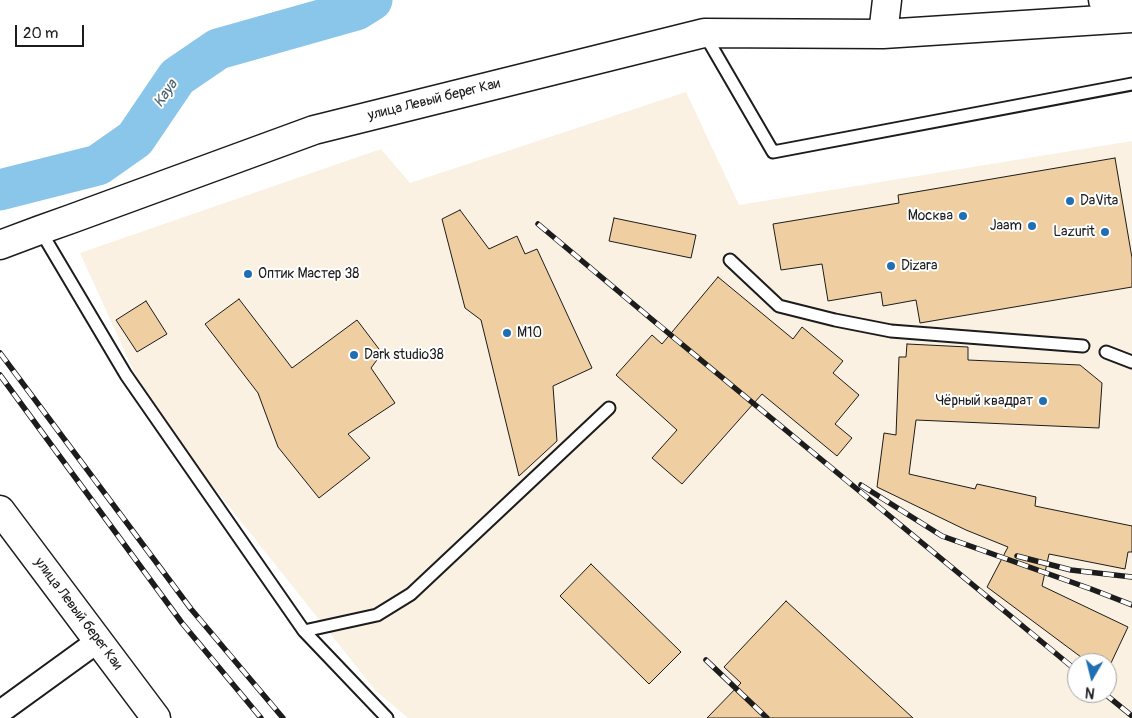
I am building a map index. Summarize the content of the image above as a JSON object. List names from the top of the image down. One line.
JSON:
{"streets":{"street":["улица Левый берег Каи"]},"water":["Kaya"],"places":["DaVita","Москва","Jaam","Lazurit","Dizara","Оптик Мастер 38","M10","Dark studio38","Чёрный квадрат"],"scale_bar":"20 m","north":"bottom"}
